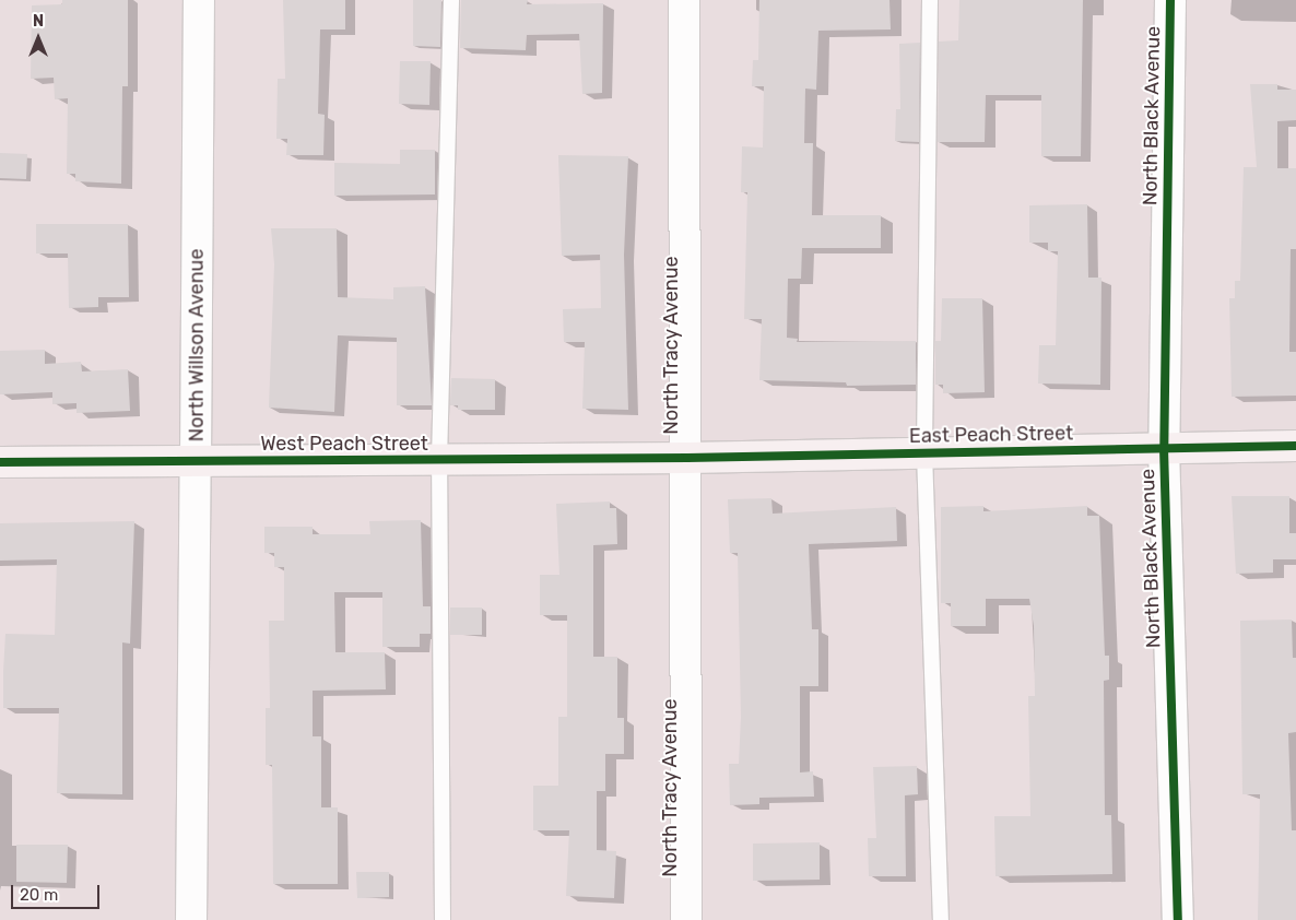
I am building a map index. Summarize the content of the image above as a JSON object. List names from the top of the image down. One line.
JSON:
{"streets":{"main road":["East Peach Street","West Peach Street"],"street":["North Black Avenue","North Willson Avenue","North Tracy Avenue"]},"crossings":[["North Black Avenue","East Peach Street"],["North Willson Avenue","West Peach Street"],["North Tracy Avenue","East Peach Street"],["North Tracy Avenue","West Peach Street"],["East Peach Street","West Peach Street"]],"scale_bar":"20 m","north":"top"}
